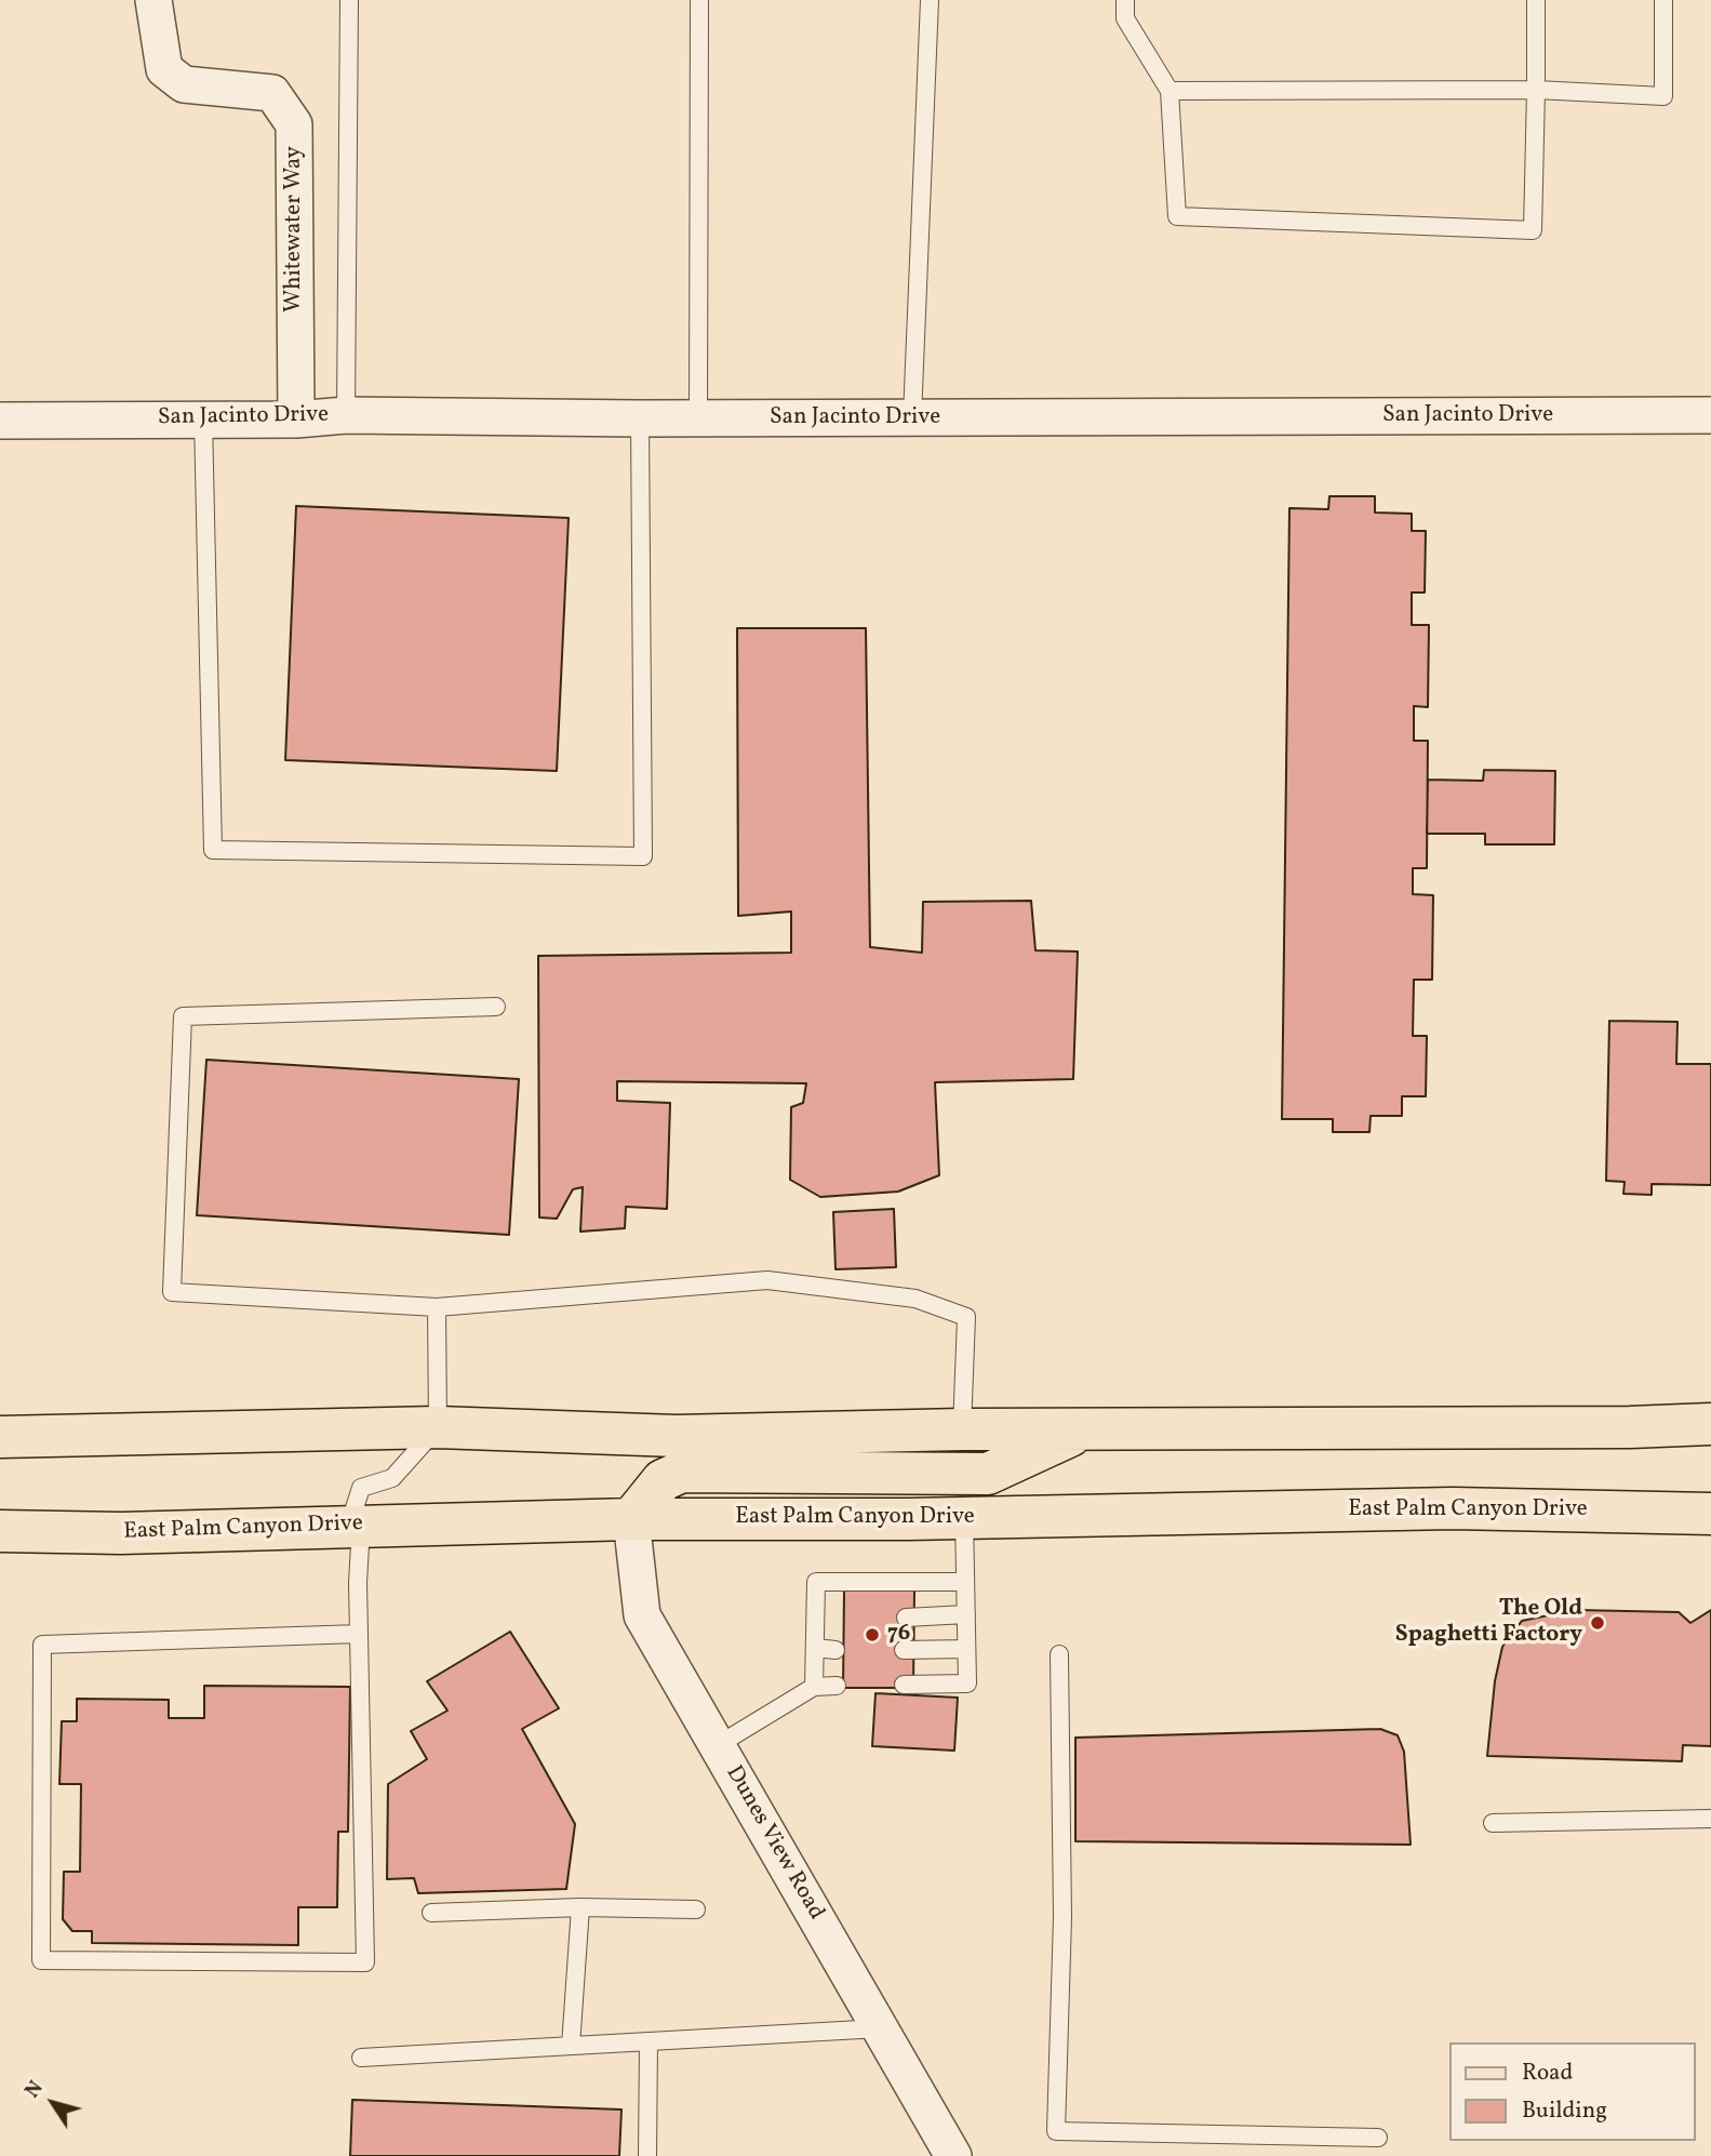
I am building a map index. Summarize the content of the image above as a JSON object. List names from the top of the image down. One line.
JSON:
{"streets":{"main road":["East Palm Canyon Drive"],"street":["Whitewater Way","San Jacinto Drive","Dunes View Road"]},"crossings":[["Whitewater Way","San Jacinto Drive"],["East Palm Canyon Drive","Dunes View Road"]],"places":["The Old Spaghetti Factory","76"],"legend":["Road","Building"],"north":"top left"}
